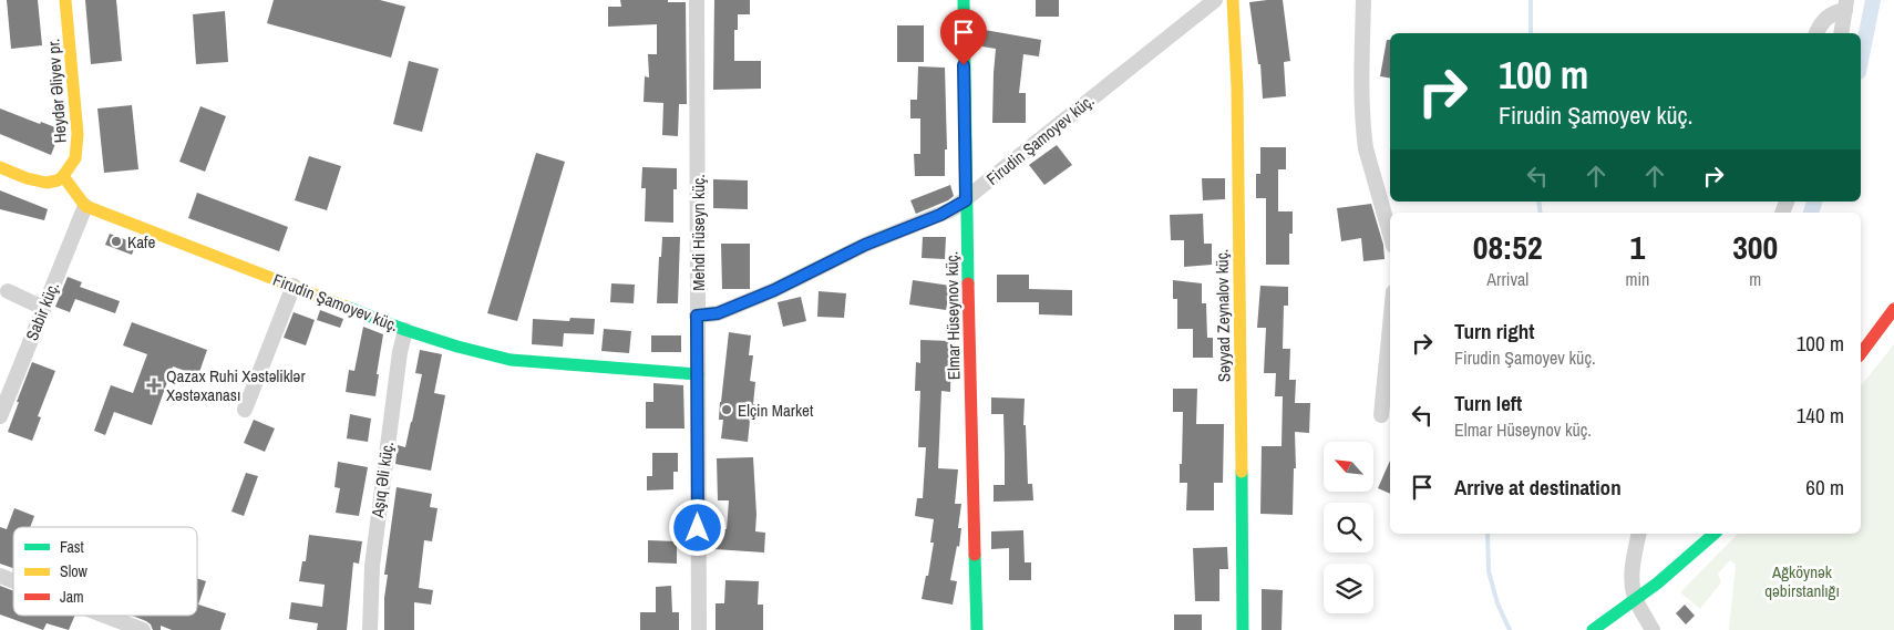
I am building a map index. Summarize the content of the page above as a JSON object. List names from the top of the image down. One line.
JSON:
{"streets":{"street":["Heydər Əliyev pr.","Firudin Şamoyev küç.","Mehdi Hüseyn küç.","Sabir küç.","Elmar Hüseynov küç.","Səyyad Zeynalov küç.","Aşıq Əli küç."]},"crossings":[["Firudin Şamoyev küç.","Mehdi Hüseyn küç."],["Firudin Şamoyev küç.","Sabir küç."],["Firudin Şamoyev küç.","Elmar Hüseynov küç."],["Firudin Şamoyev küç.","Aşıq Əli küç."]],"parks":["Ağköynək qəbirstanlığı"],"places":{"other":["Kafe","Elçin Market"],"health":["Qazax Ruhi Xəstəliklər Xəstəxanası"]},"legend":["Fast","Slow","Jam"],"north":"top left","page":{"turn":["100 m","Firudin Şamoyev küç."],"eta":["08:52","Arrival","1","min","300","m"],"list":[{"name":"Turn right","note":"Firudin Şamoyev küç.","value":"100 m"},{"name":"Turn left","note":"Elmar Hüseynov küç.","value":"140 m"},{"name":"Arrive at destination","value":"60 m"}]}}
